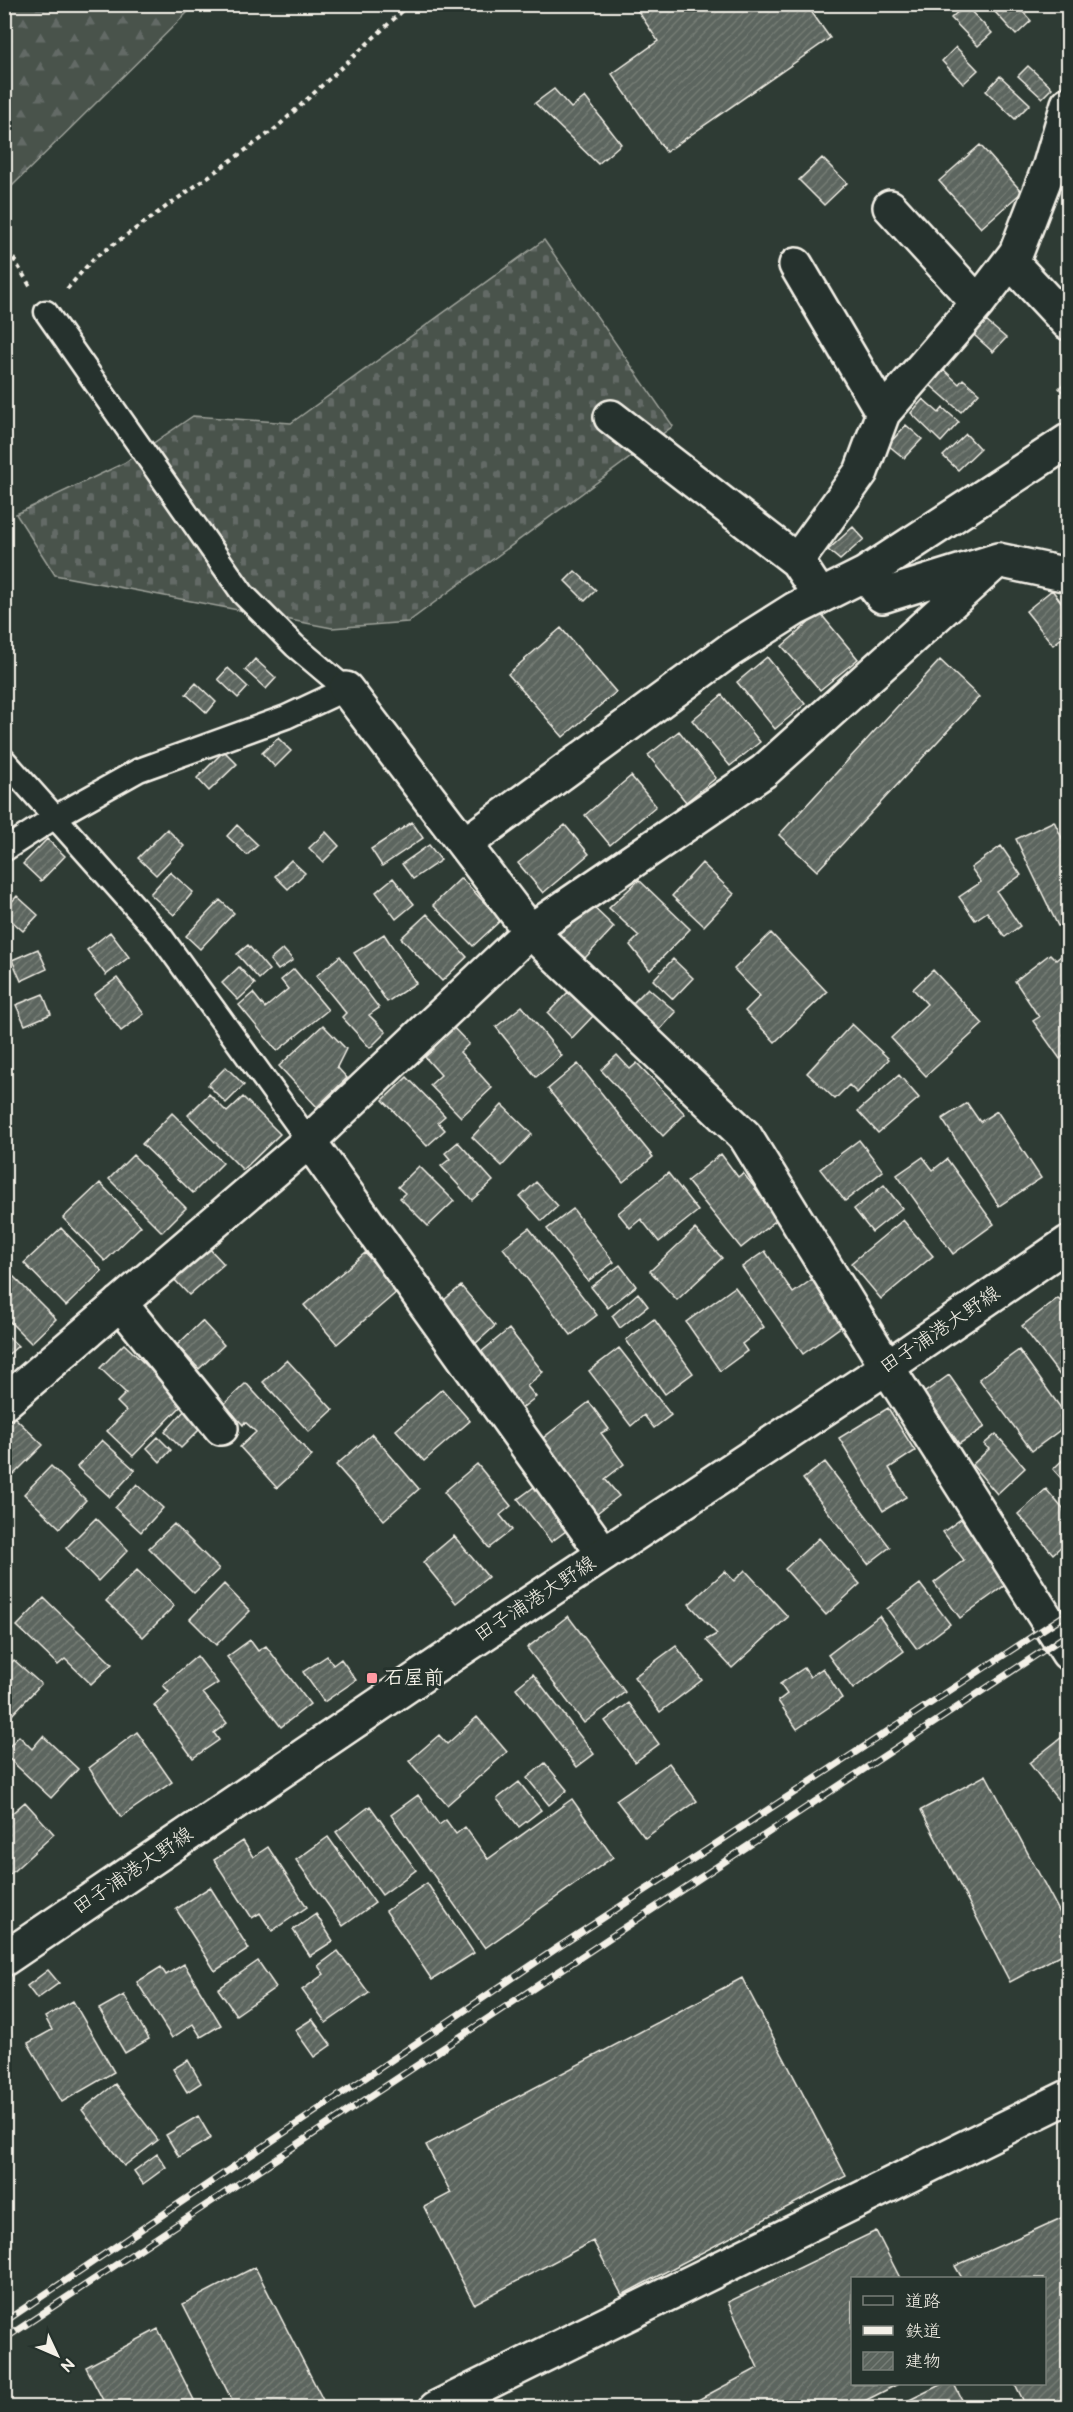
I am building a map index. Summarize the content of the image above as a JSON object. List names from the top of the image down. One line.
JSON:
{"streets":{"street":["田子浦港大野線"]},"places":{"transit":["石屋前"]},"legend":["道路","鉄道","建物"],"north":"bottom right"}
